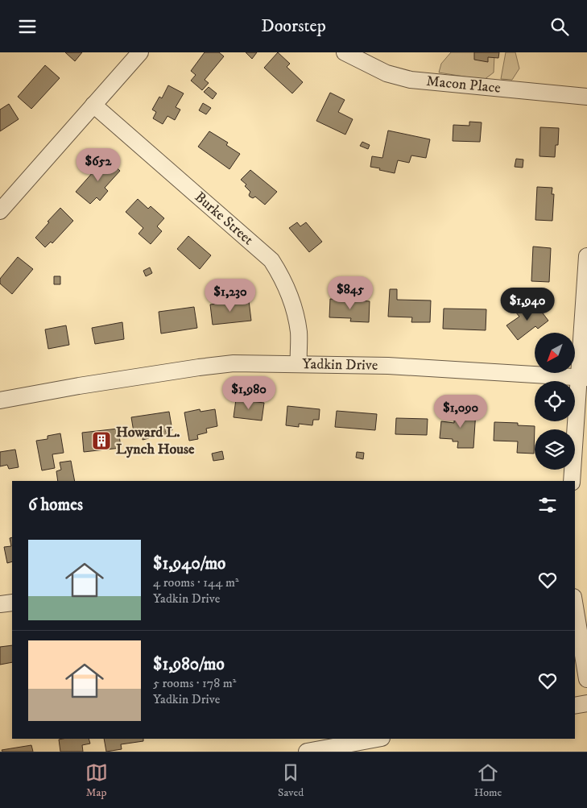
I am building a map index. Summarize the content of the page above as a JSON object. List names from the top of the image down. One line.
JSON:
{"streets":{"street":["Macon Place","Burke Street","Yadkin Drive"]},"crossings":[["Burke Street","Yadkin Drive"]],"places":{"building":["Howard L. Lynch House"]},"north":"bottom left","page":{"header":"Doorstep","price":["$652","$845","$1,230","$1,940","$1,980","$1,090"],"heading":"6 homes","list":[{"name":"$1,940/mo","note":"4 rooms · 144 m² · Yadkin Drive"},{"name":"$1,980/mo","note":"5 rooms · 178 m² · Yadkin Drive"}],"tabs":["Map","Saved","Home"]}}
